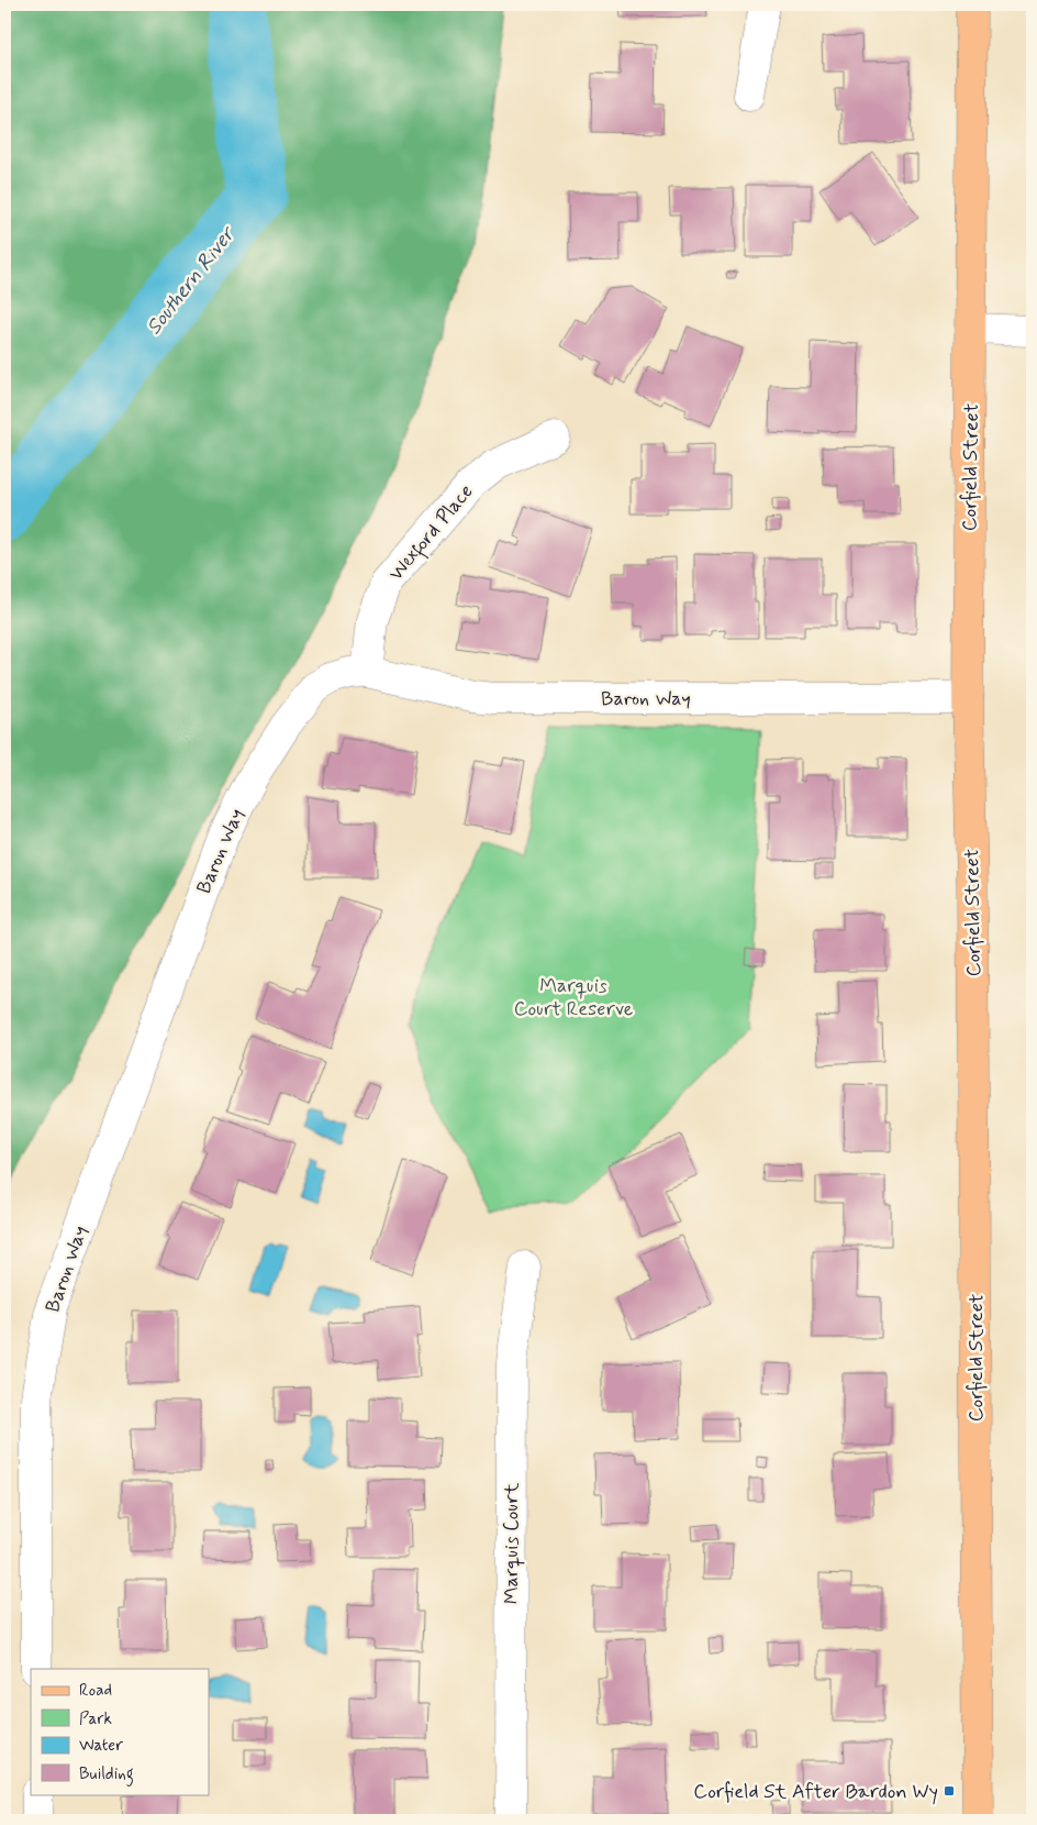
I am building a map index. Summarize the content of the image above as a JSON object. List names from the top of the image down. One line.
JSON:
{"streets":{"main road":["Corfield Street"],"street":["Wexford Place","Baron Way","Marquis Court"]},"crossings":[["Corfield Street","Baron Way"],["Wexford Place","Baron Way"]],"water":["Southern River"],"parks":["Marquis Court Reserve"],"places":{"transit":["Corfield St After Bardon Wy"]},"legend":["Road","Park","Water","Building"]}
